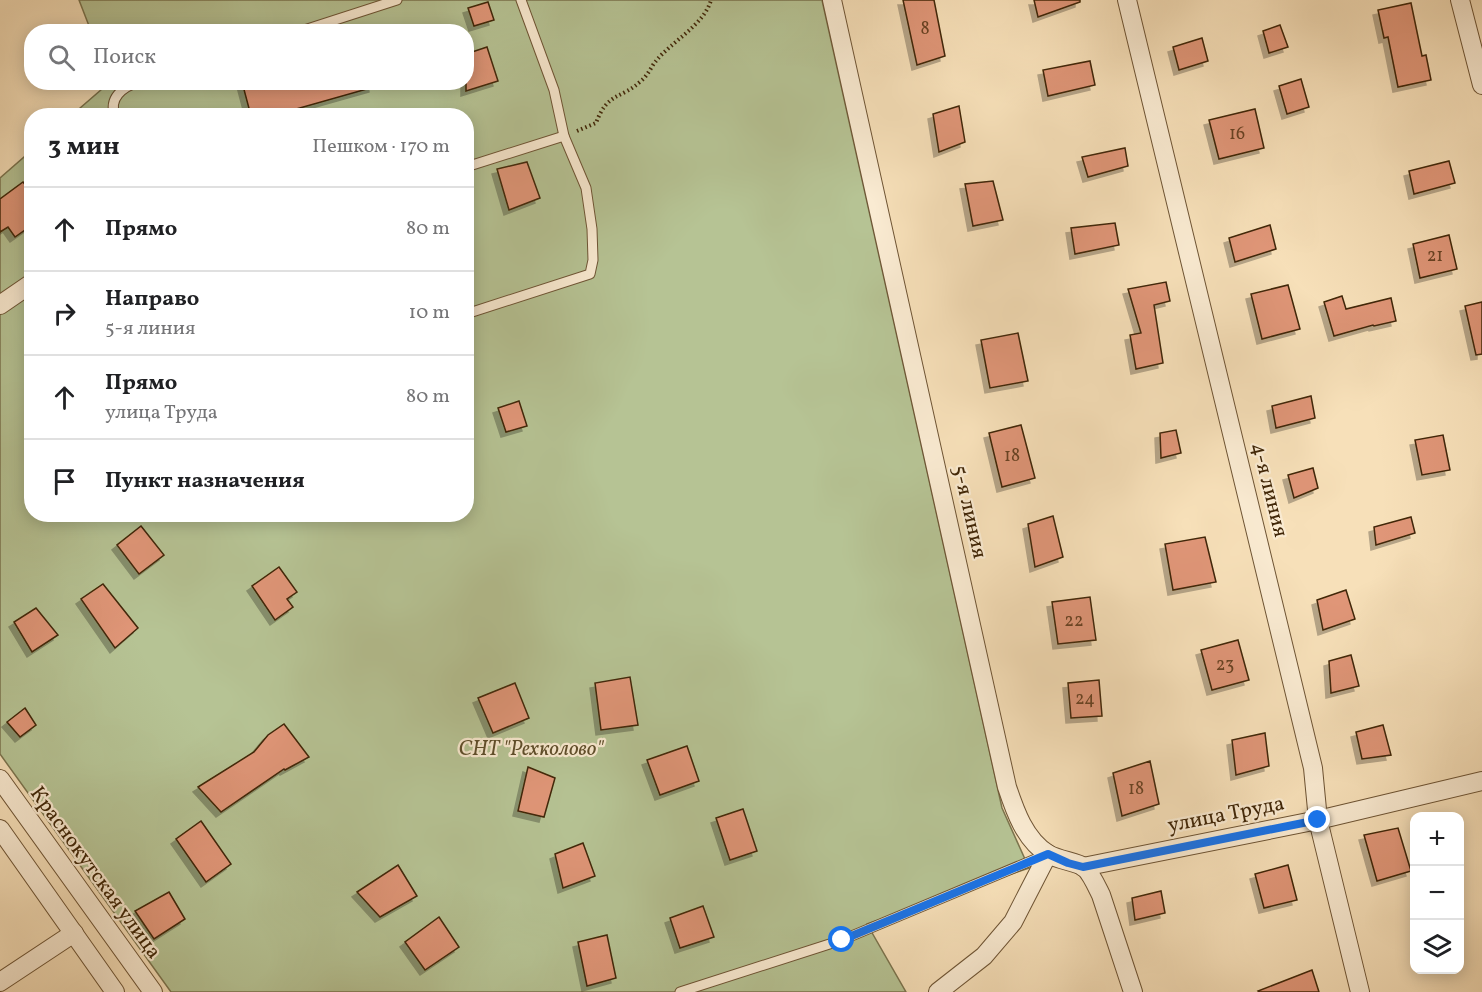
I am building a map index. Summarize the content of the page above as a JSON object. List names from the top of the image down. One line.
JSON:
{"streets":{"street":["4-я линия","5-я линия","улица Труда","Краснокутская улица"]},"crossings":[["4-я линия","улица Труда"],["5-я линия","улица Труда"]],"parks":["СНТ \"Рехколово\""],"house_numbers":["8","16","21","18","22","23","24","18"],"page":{"search":"Поиск","heading":["3 мин","Пешком · 170 m"],"list":[["Прямо","80 m"],["Направо","5-я линия","10 m"],["Прямо","улица Труда","80 m"],"Пункт назначения"],"map_buttons":["+","−"]}}
